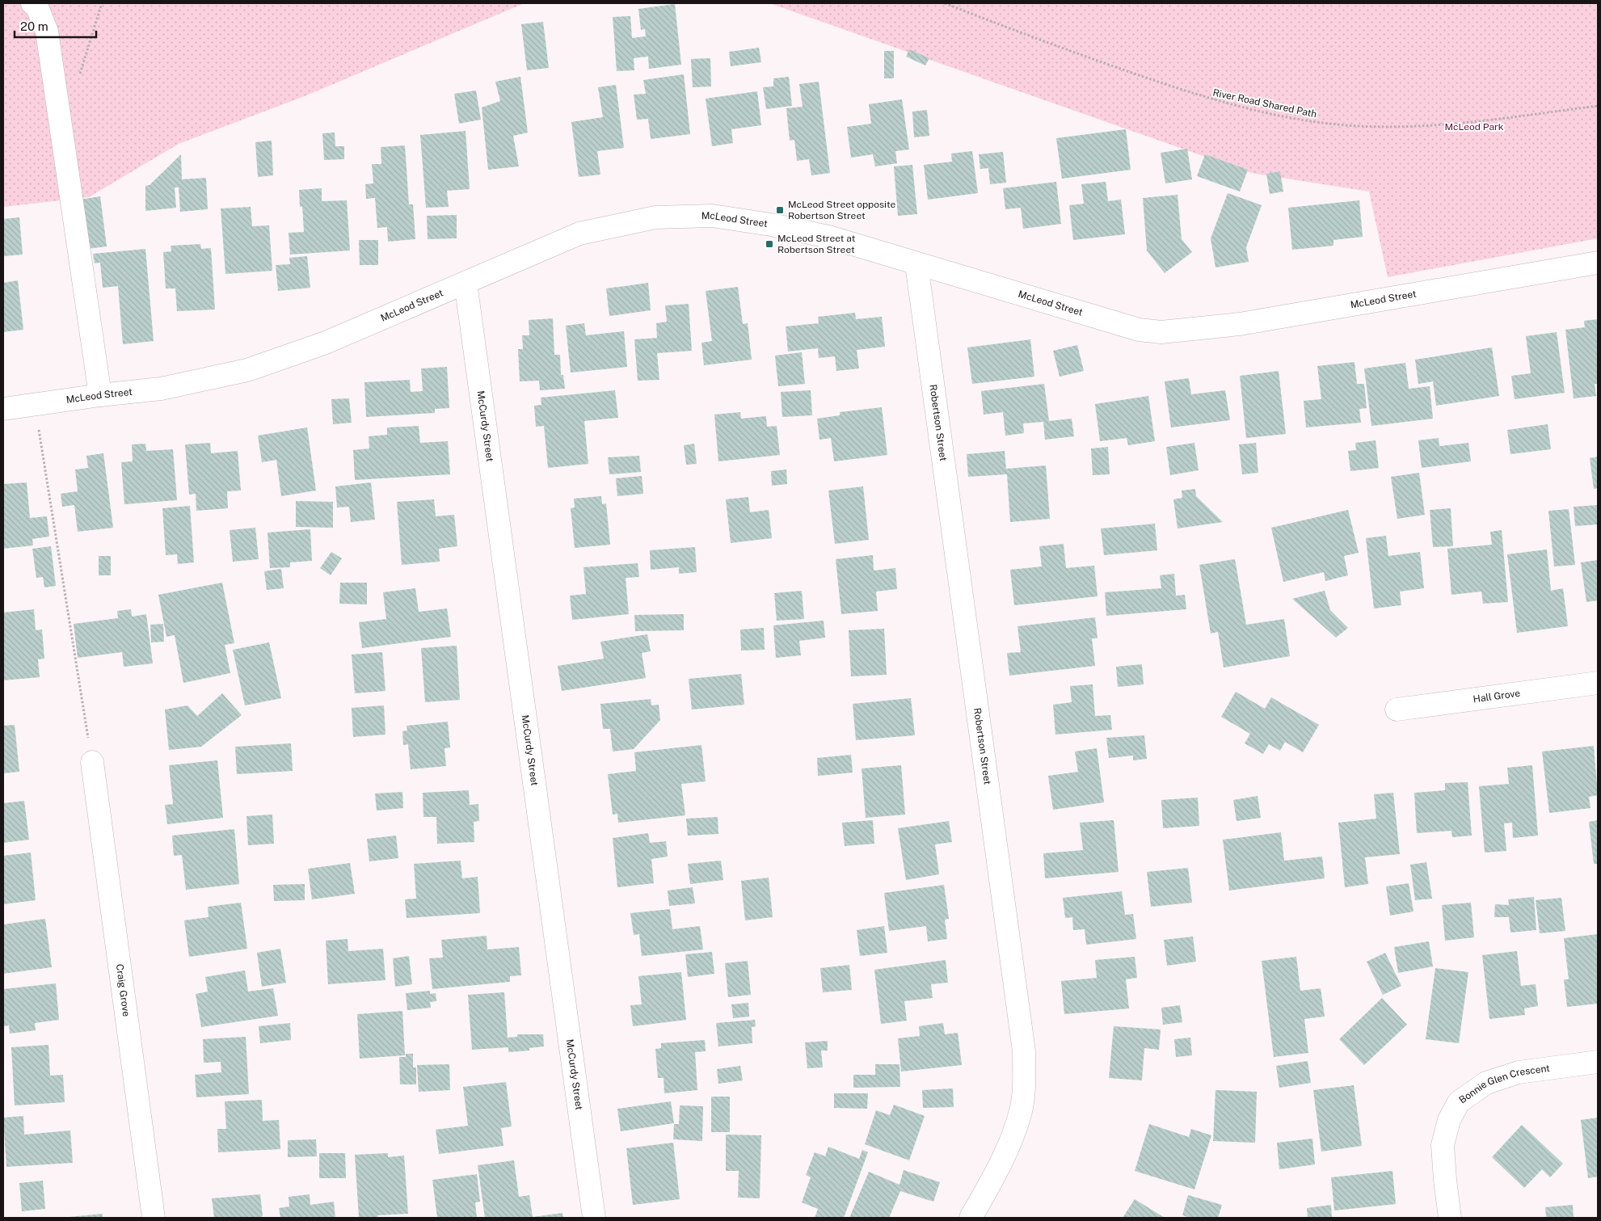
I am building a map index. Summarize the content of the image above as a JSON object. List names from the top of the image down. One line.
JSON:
{"streets":{"street":["McLeod Street","Robertson Street","McCurdy Street","Hall Grove","Craig Grove","Bonnie Glen Crescent"],"path":["River Road Shared Path"]},"crossings":[["McLeod Street","Robertson Street"],["McLeod Street","McCurdy Street"]],"parks":["McLeod Park"],"places":{"transit":["McLeod Street opposite Robertson Street","McLeod Street at Robertson Street"]},"scale_bar":"20 m"}
